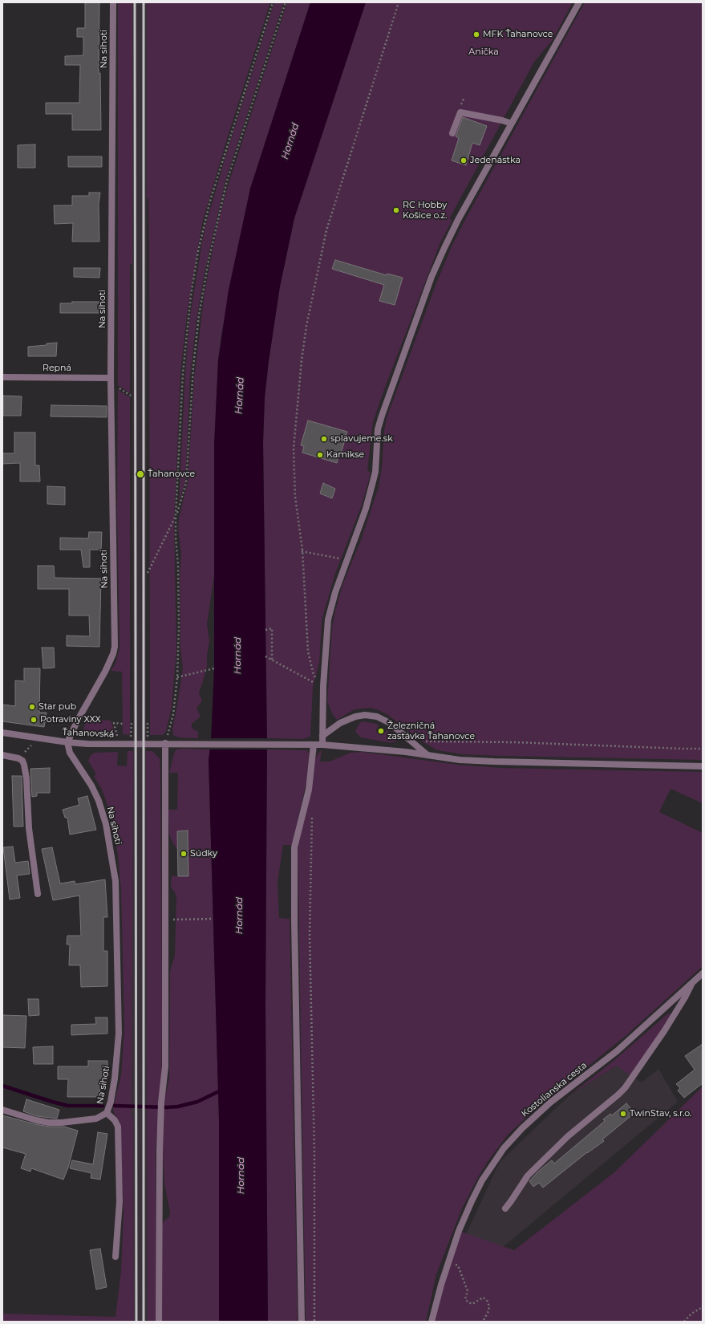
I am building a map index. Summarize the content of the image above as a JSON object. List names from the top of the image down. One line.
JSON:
{"streets":{"street":["Na sihoti","Repná","Ťahanovská","Kostolianska cesta"]},"crossings":[["Na sihoti","Repná"],["Na sihoti","Ťahanovská"]],"water":["Hornád"],"parks":["Anička"],"places":["MFK Ťahanovce","Jedenástka","RC Hobby Košice o.z.","splavujeme.sk","Kamikse","Ťahanovce","Star pub","Potraviny XXX","Železničná zastávka Ťahanovce","Súdky","TwinStav, s.r.o."]}
